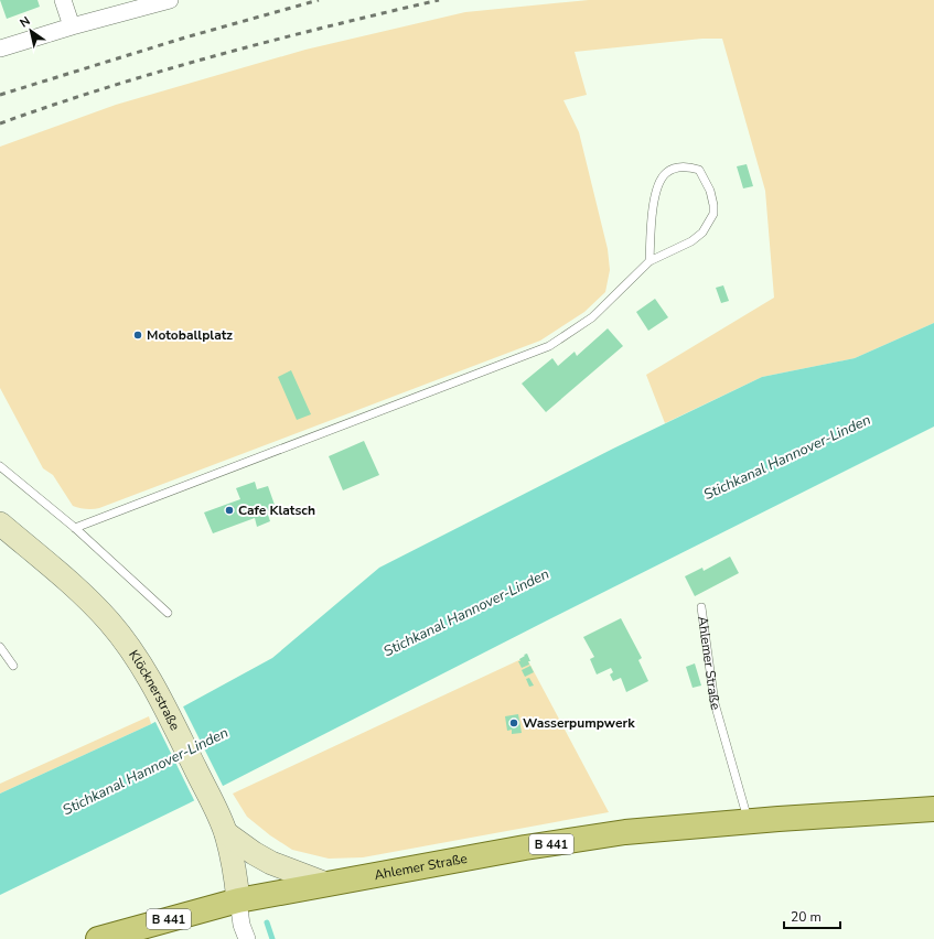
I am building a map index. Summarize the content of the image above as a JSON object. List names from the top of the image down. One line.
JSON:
{"streets":{"main road":["Ahlemer Straße","Klöcknerstraße","B 441"]},"crossings":[["Ahlemer Straße","Klöcknerstraße"]],"water":["Stichkanal Hannover-Linden"],"places":["Motoballplatz","Cafe Klatsch","Wasserpumpwerk"],"scale_bar":"20 m","north":"top left"}
